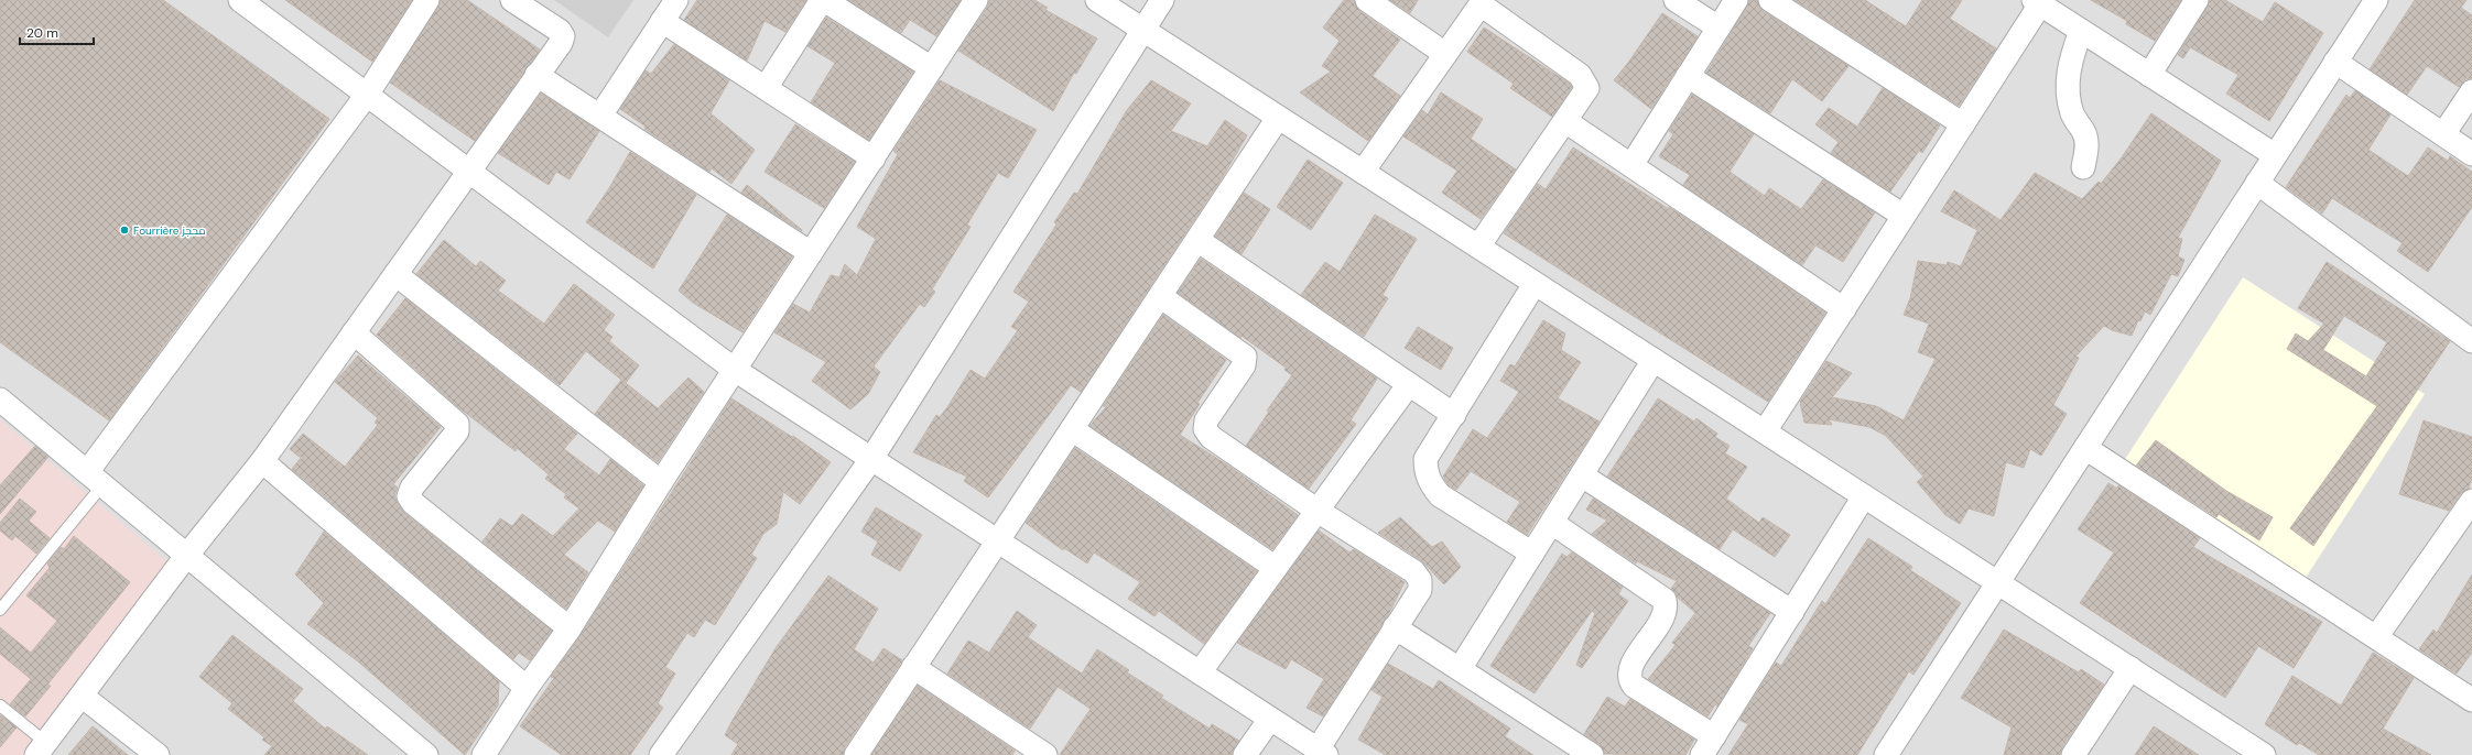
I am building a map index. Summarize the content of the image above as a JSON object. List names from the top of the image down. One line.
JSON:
{"places":["Fourrière محجز"],"scale_bar":"20 m"}
